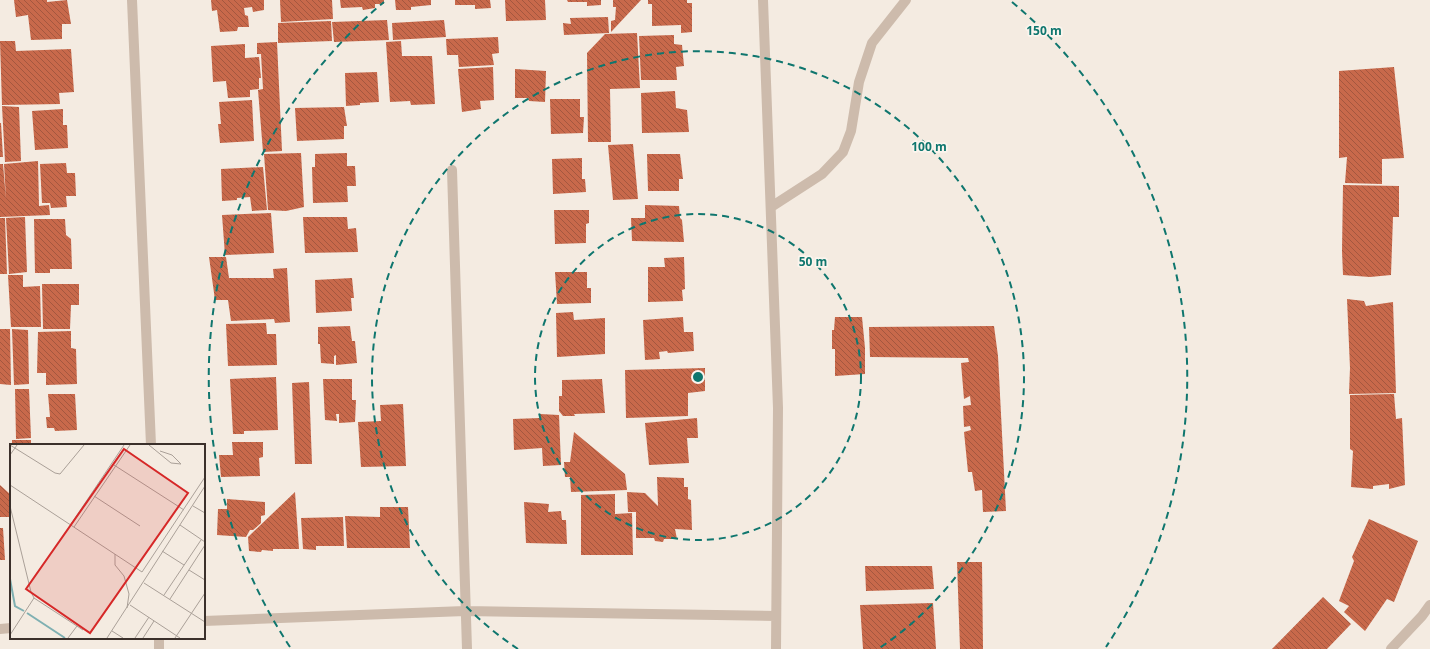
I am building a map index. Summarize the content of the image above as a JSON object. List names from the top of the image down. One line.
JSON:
{"rings":["150 m","100 m","50 m"]}
